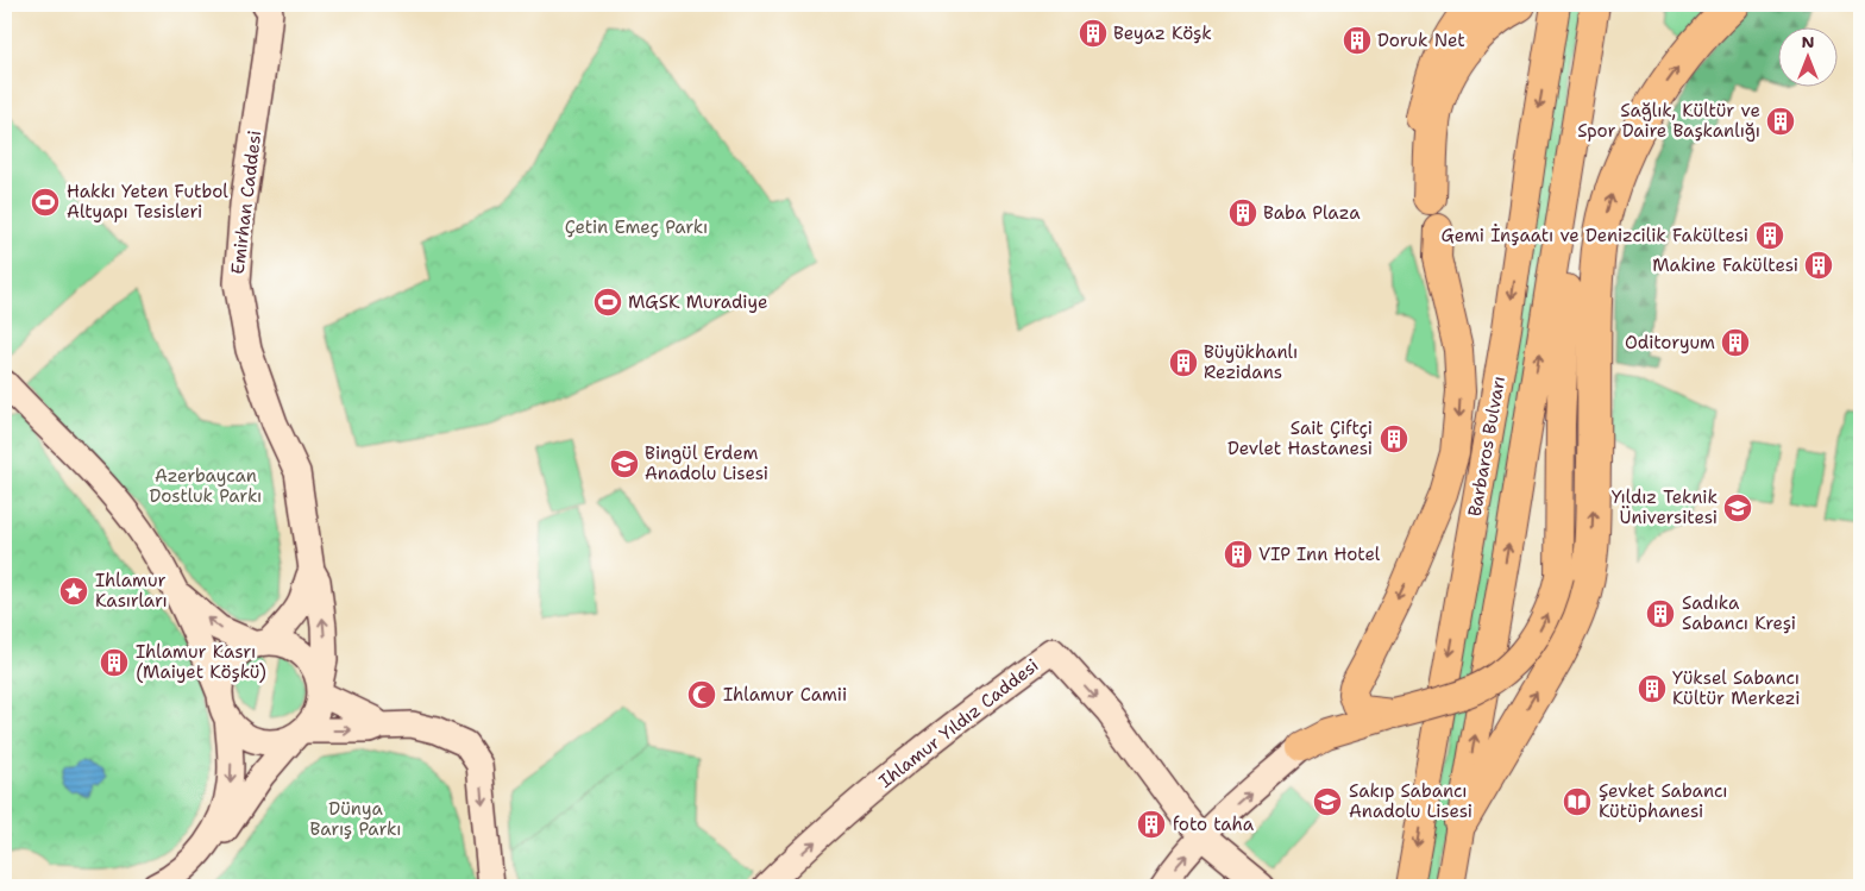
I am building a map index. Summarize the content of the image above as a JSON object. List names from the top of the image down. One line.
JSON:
{"streets":{"main road":["Emirhan Caddesi","Barbaros Bulvarı","Ihlamur Yıldız Caddesi"]},"parks":["Çetin Emeç Parkı","Azerbaycan Dostluk Parkı","Dünya Barış Parkı"],"places":{"building":["Beyaz Köşk","Doruk Net","Sağlık, Kültür ve Spor Daire Başkanlığı","Baba Plaza","Gemi İnşaatı ve Denizcilik Fakültesi","Makine Fakültesi","Oditoryum","Büyükhanlı Rezidans","Sait Çiftçi Devlet Hastanesi","VIP Inn Hotel","Sadıka Sabancı Kreşi","Ihlamur Kasrı (Maiyet Köşkü)","Yüksel Sabancı Kültür Merkezi","foto taha"],"sports":["Hakkı Yeten Futbol Altyapı Tesisleri","MGSK Muradiye"],"school or university":["Bingül Erdem Anadolu Lisesi","Yıldız Teknik Üniversitesi","Sakıp Sabancı Anadolu Lisesi"],"place":["Ihlamur Kasırları"],"mosque":["Ihlamur Camii"],"library":["Şevket Sabancı Kütüphanesi"]},"north":"top"}
